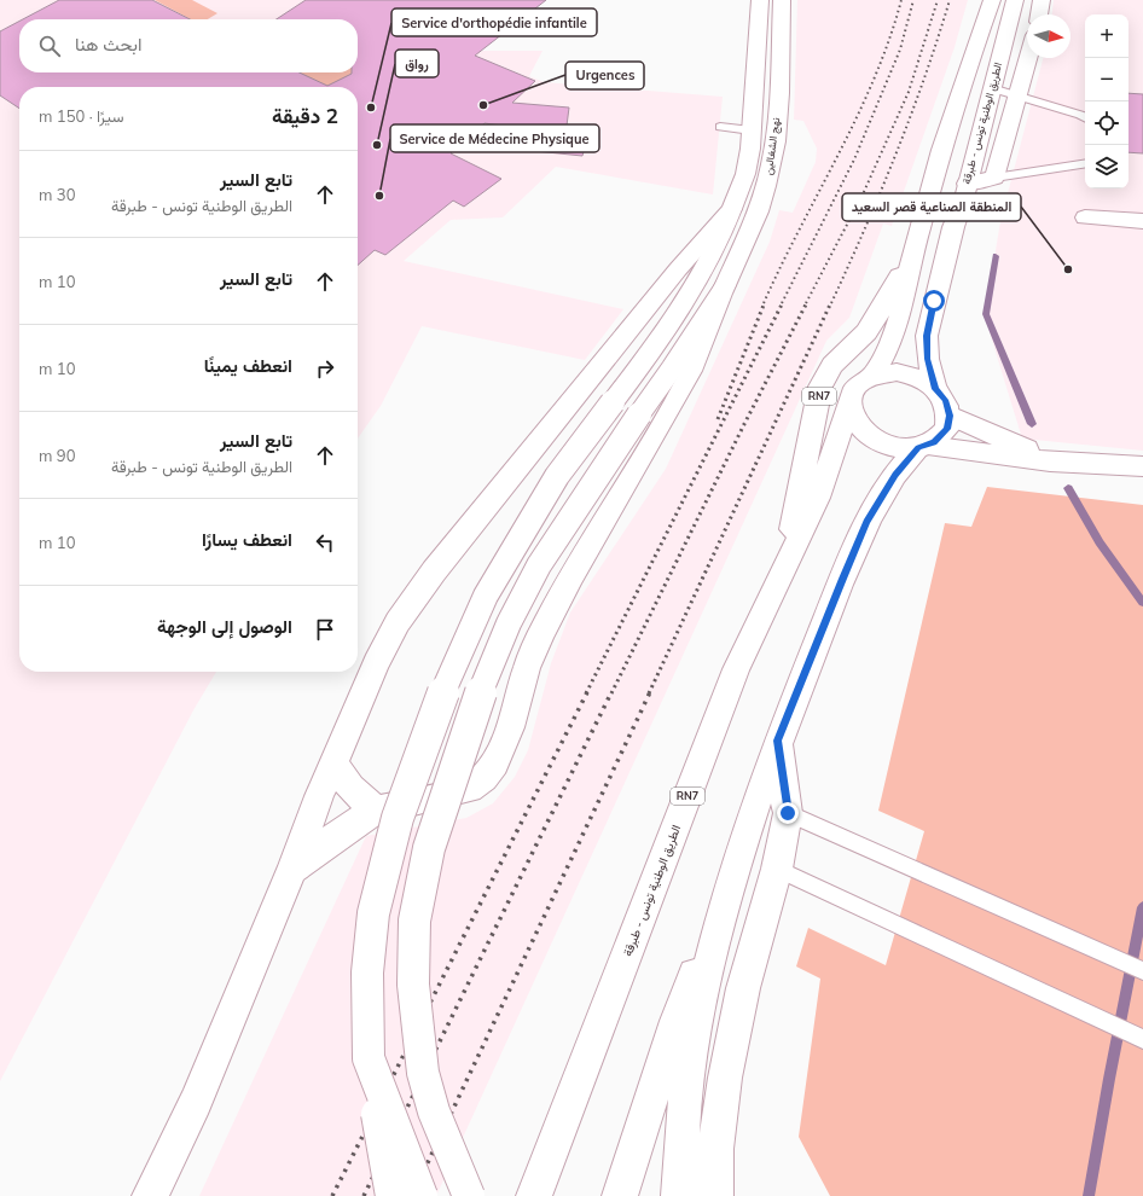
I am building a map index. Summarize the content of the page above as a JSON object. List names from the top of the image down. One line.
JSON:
{"streets":{"main road":["الطريق الوطنية تونس - طبرقة","نهج الشغالين","RN7"]},"crossings":[["الطريق الوطنية تونس - طبرقة","RN7"]],"places":["Urgences","Service d'orthopédie infantile","رواق","Service de Médecine Physique","المنطقة الصناعية قصر السعيد"],"north":"right","page":{"map_buttons":["+","−"],"search":"ابحث هنا","heading":["2 دقيقة","سيرًا · 150 m"],"list":[["تابع السير","الطريق الوطنية تونس - طبرقة","30 m"],["تابع السير","10 m"],["انعطف يمينًا","10 m"],["تابع السير","الطريق الوطنية تونس - طبرقة","90 m"],["انعطف يسارًا","10 m"],"الوصول إلى الوجهة"]}}
